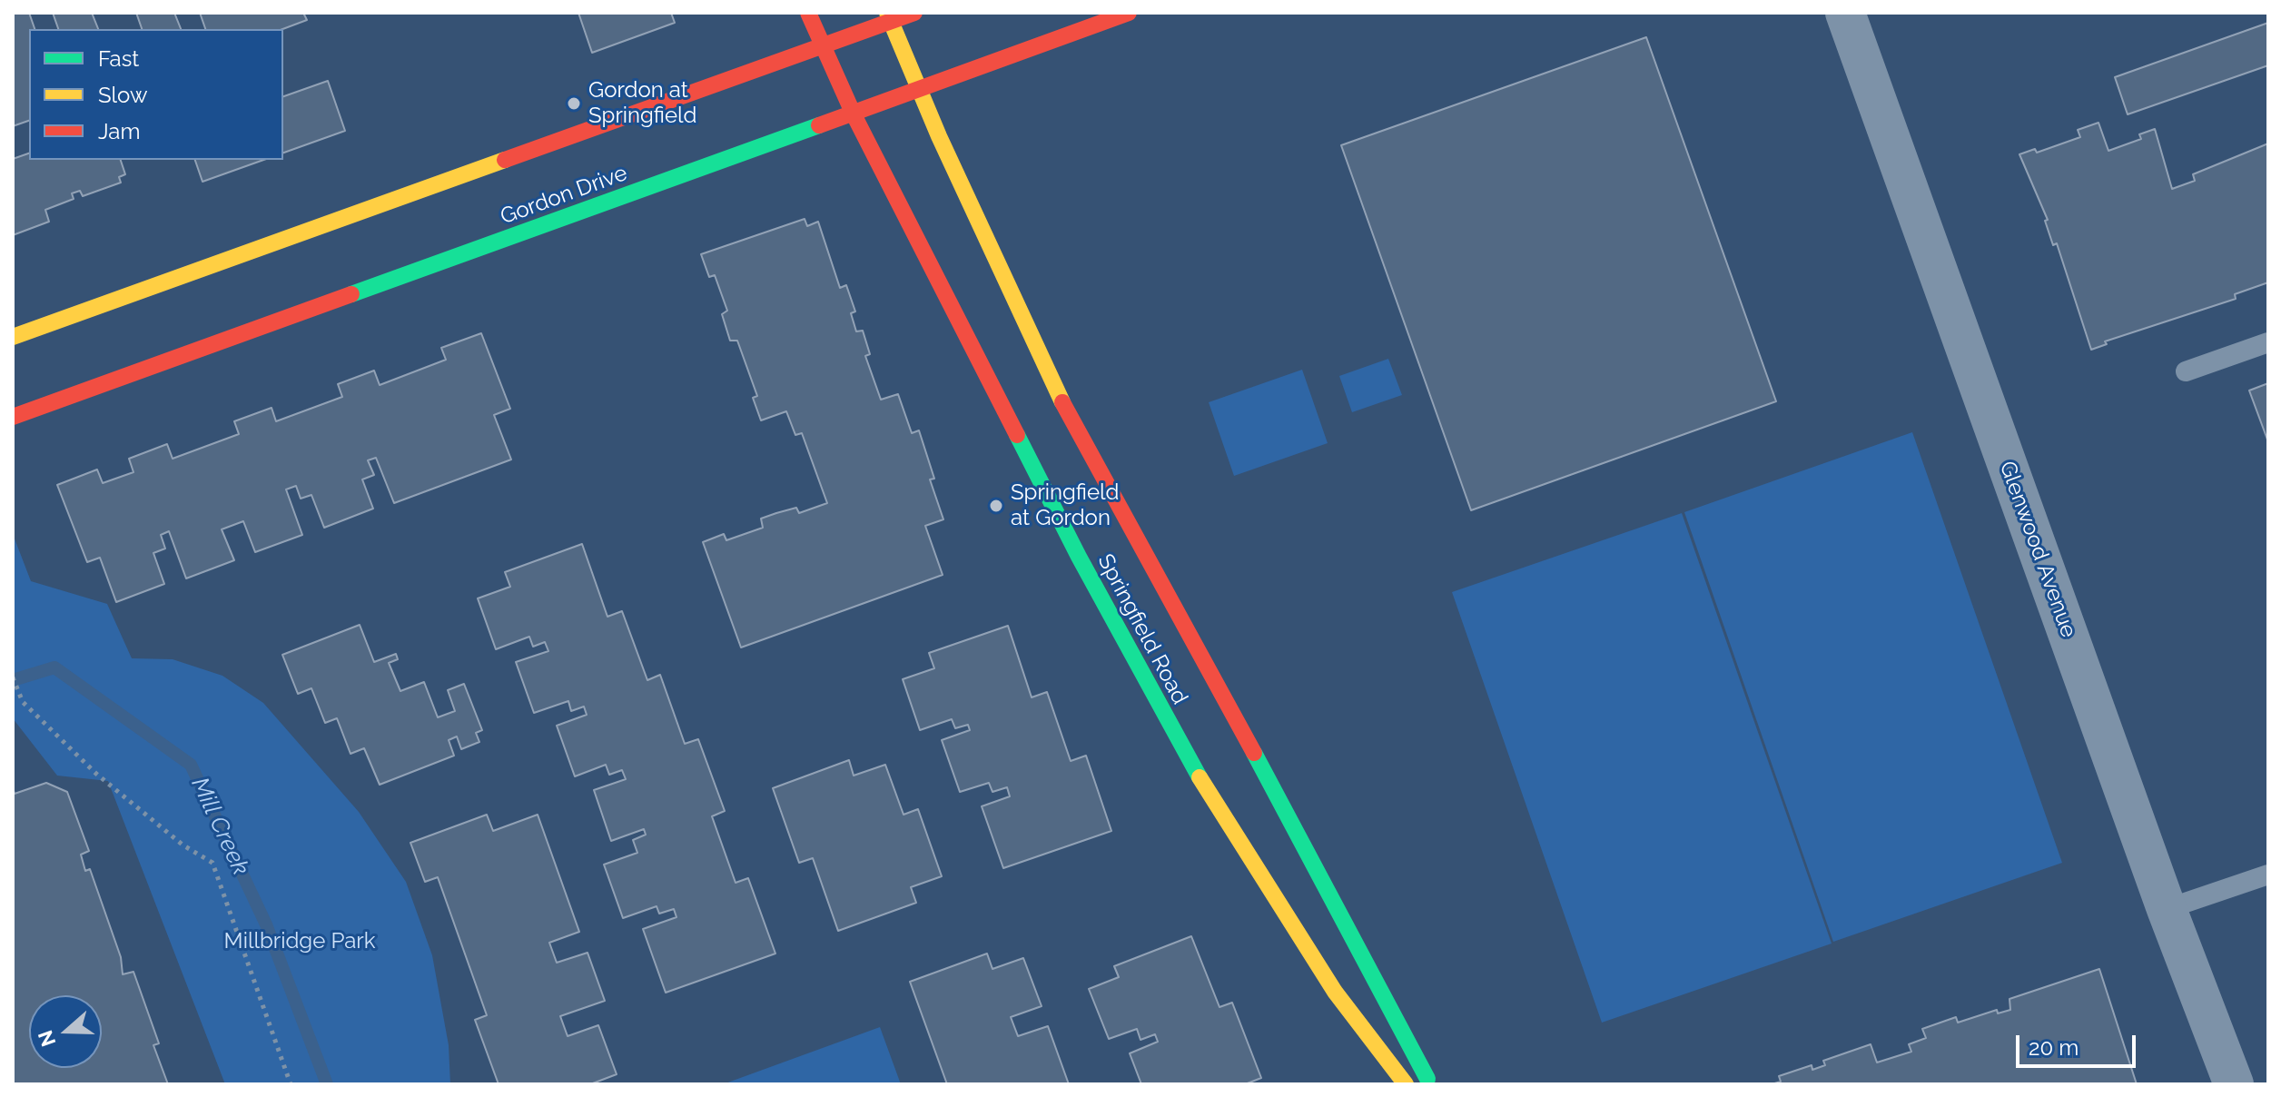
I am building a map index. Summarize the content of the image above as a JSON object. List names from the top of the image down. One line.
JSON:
{"streets":{"main road":["Gordon Drive","Springfield Road"],"street":["Glenwood Avenue"]},"crossings":[["Gordon Drive","Springfield Road"]],"water":["Mill Creek"],"parks":["Millbridge Park"],"places":["Gordon at Springfield","Springfield at Gordon"],"legend":["Fast","Slow","Jam"],"scale_bar":"20 m","north":"left"}
